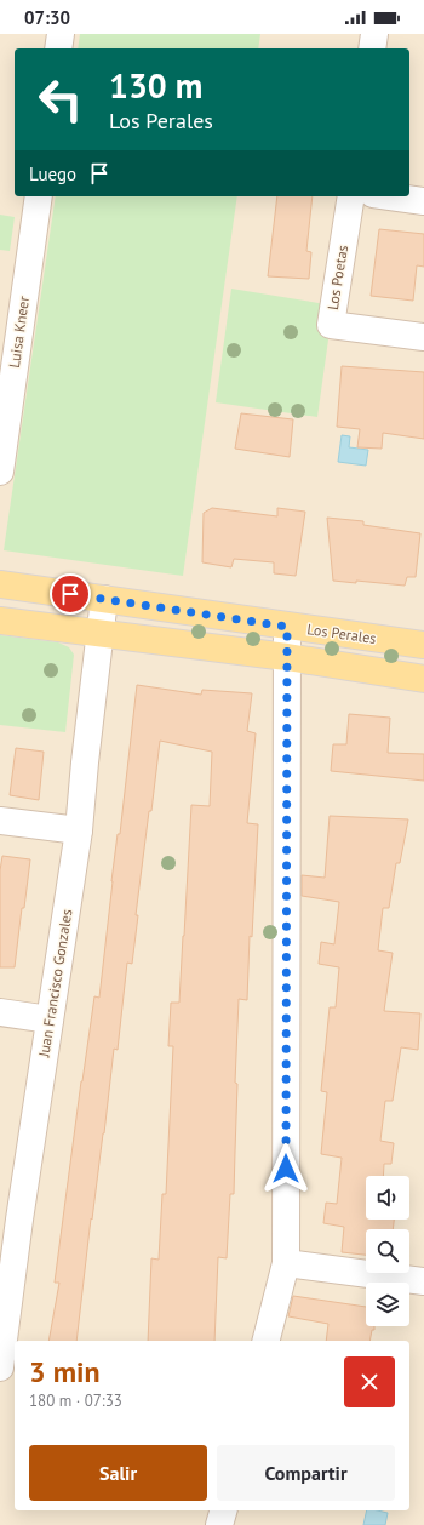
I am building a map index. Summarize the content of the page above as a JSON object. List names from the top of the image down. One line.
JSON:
{"streets":{"main road":["Los Perales"],"street":["Los Poetas","Luisa Kneer","Juan Francisco Gonzales"]},"crossings":[["Los Perales","Juan Francisco Gonzales"]],"page":{"status":"07:30","turn":["130 m","Los Perales"],"then":"Luego","heading":["3 min","180 m · 07:33"],"buttons":["Salir","Compartir"]}}
